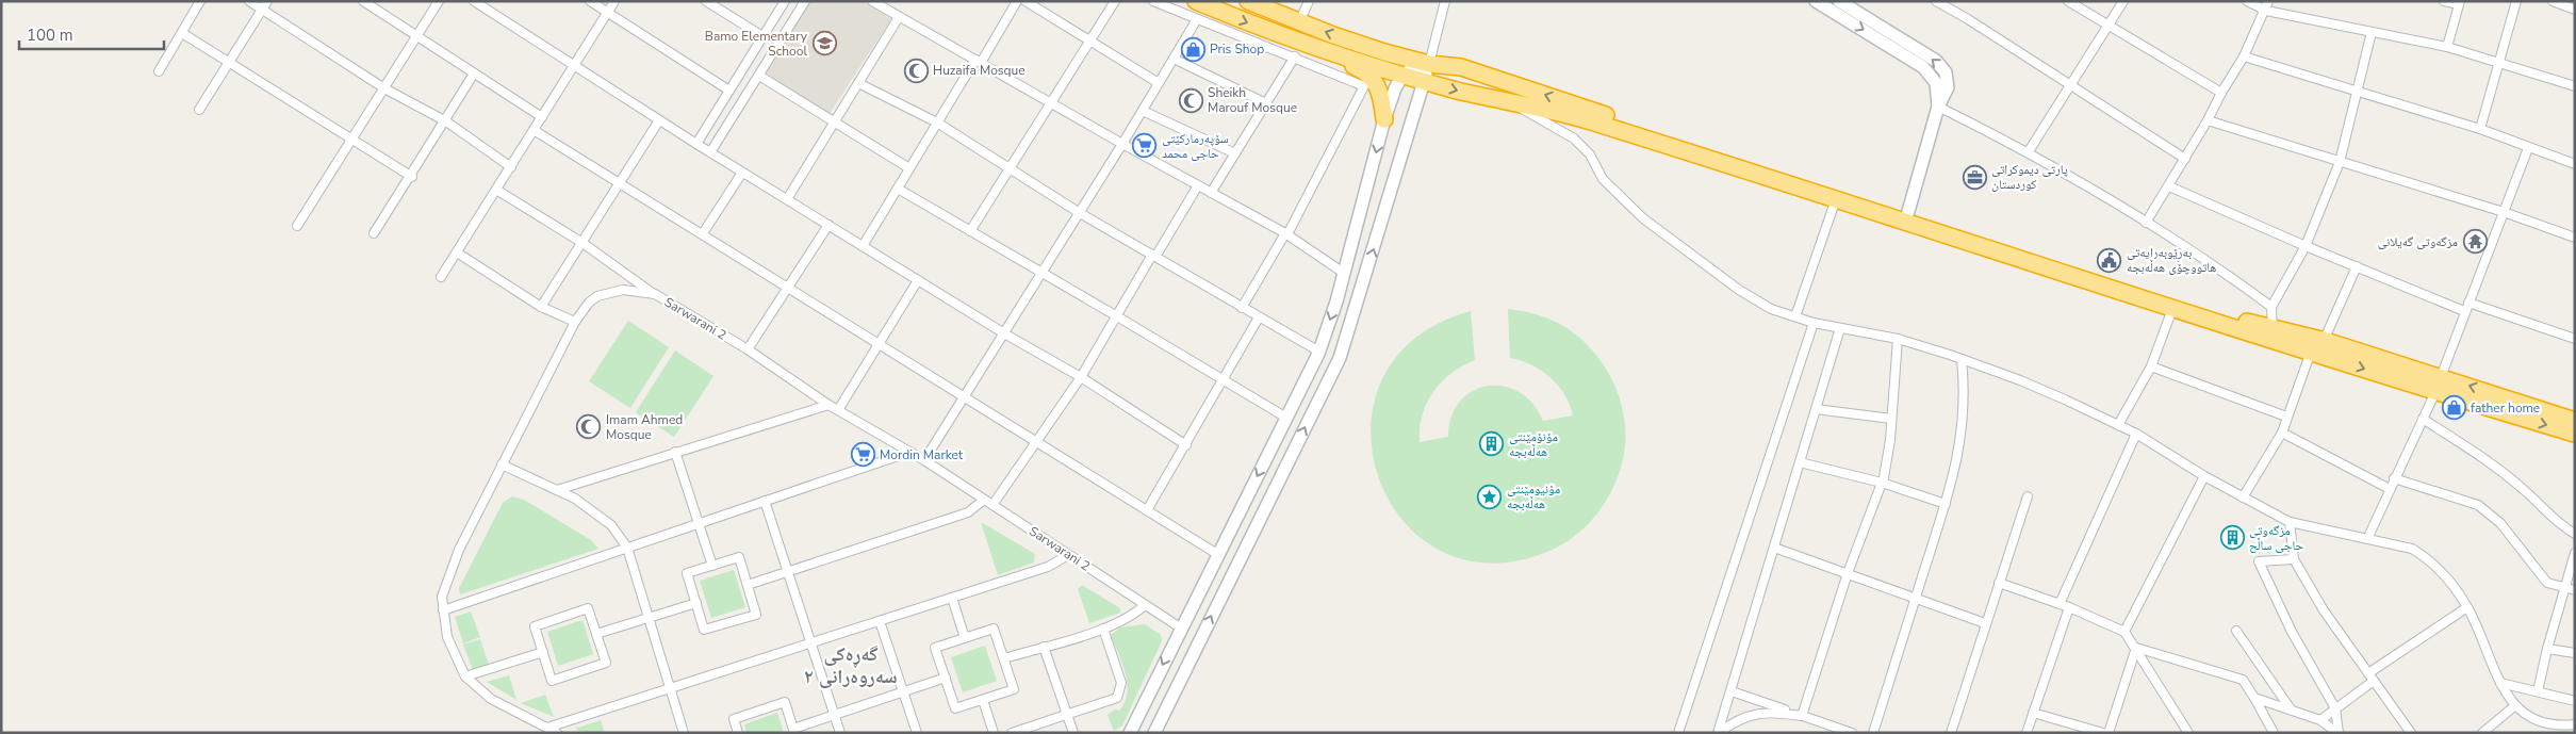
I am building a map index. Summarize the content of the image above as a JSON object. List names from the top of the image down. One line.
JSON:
{"streets":{"street":["Sarwarani 2"]},"districts":["گەڕەکی سەروەرانی ٢"],"places":{"school or university":["Bamo Elementary School"],"shop":["Pris Shop","father home"],"mosque":["Huzaifa Mosque","Sheikh Marouf Mosque","Imam Ahmed Mosque"],"supermarket":["سۆپەرمارکێتی حاجی محمد","Mordin Market"],"office":["پارتی دیموکراتی کوردستان"],"temple":["مزگەوتی گەیلانی"],"public building":["بەڕێوبەرایەتی هاتووچۆی هەڵەبجە"],"building":["مۆنۆمێنتی هەڵەبجە","مزگەوتی حاجی ساڵح"],"place":["مۆنیومێنتی هەڵەبجە"]},"scale_bar":"100 m"}
